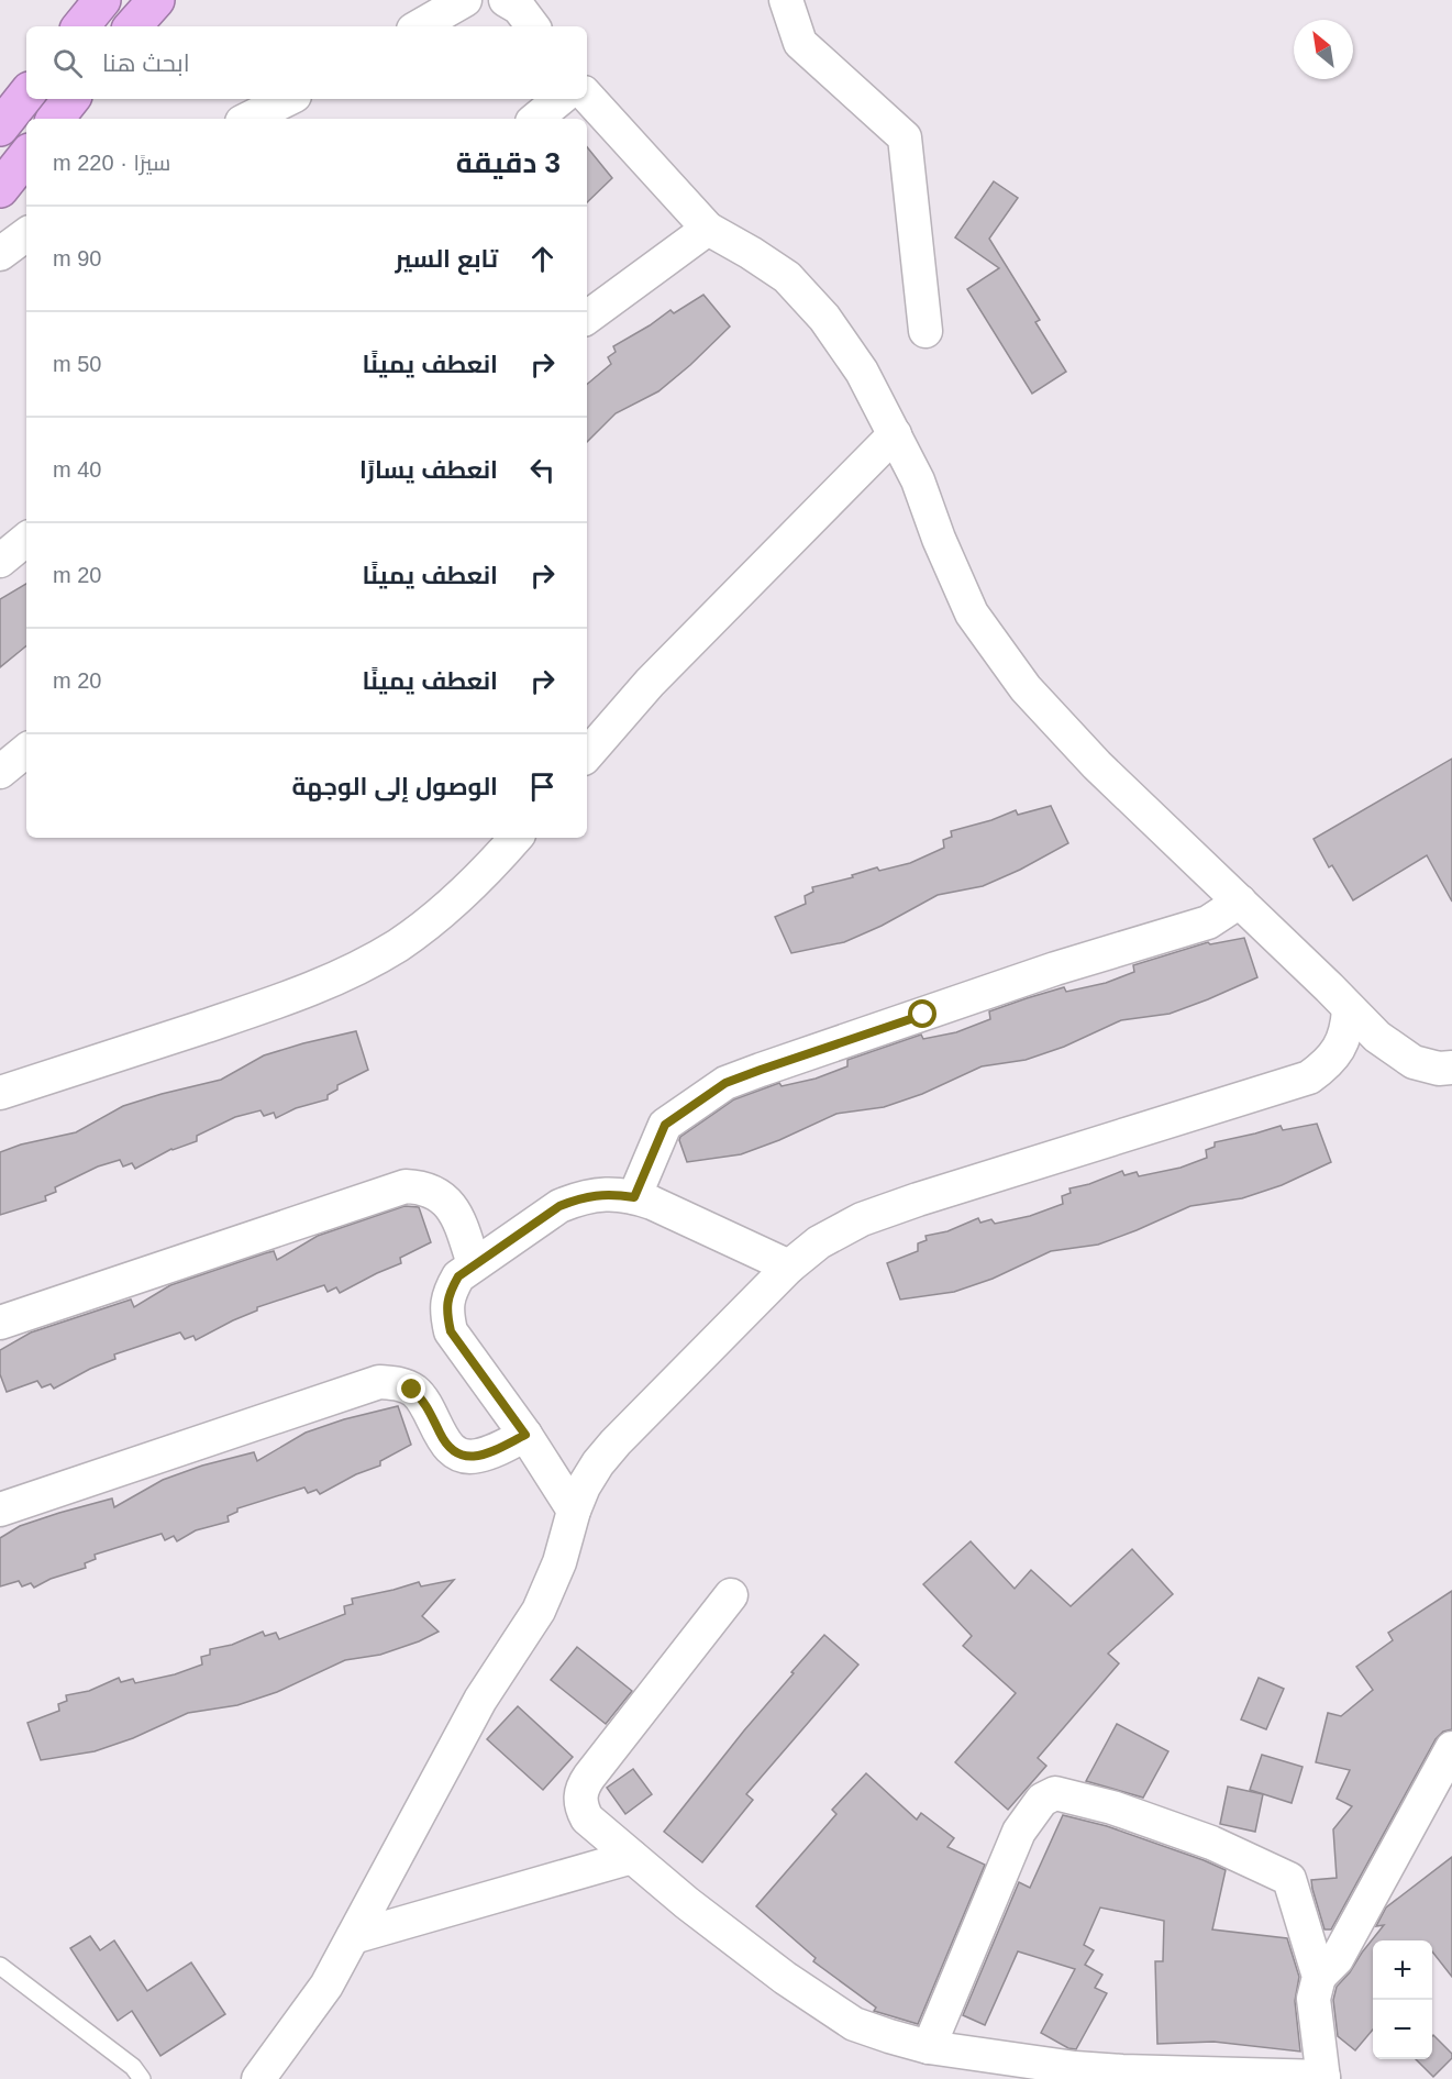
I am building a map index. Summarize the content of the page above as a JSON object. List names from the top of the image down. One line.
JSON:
{"north":"top left","page":{"search":"ابحث هنا","heading":["3 دقيقة","سيرًا · 220 m"],"list":[["تابع السير","90 m"],["انعطف يمينًا","50 m"],["انعطف يسارًا","40 m"],["انعطف يمينًا","20 m"],["انعطف يمينًا","20 m"],"الوصول إلى الوجهة"],"map_buttons":["+","−"]}}
